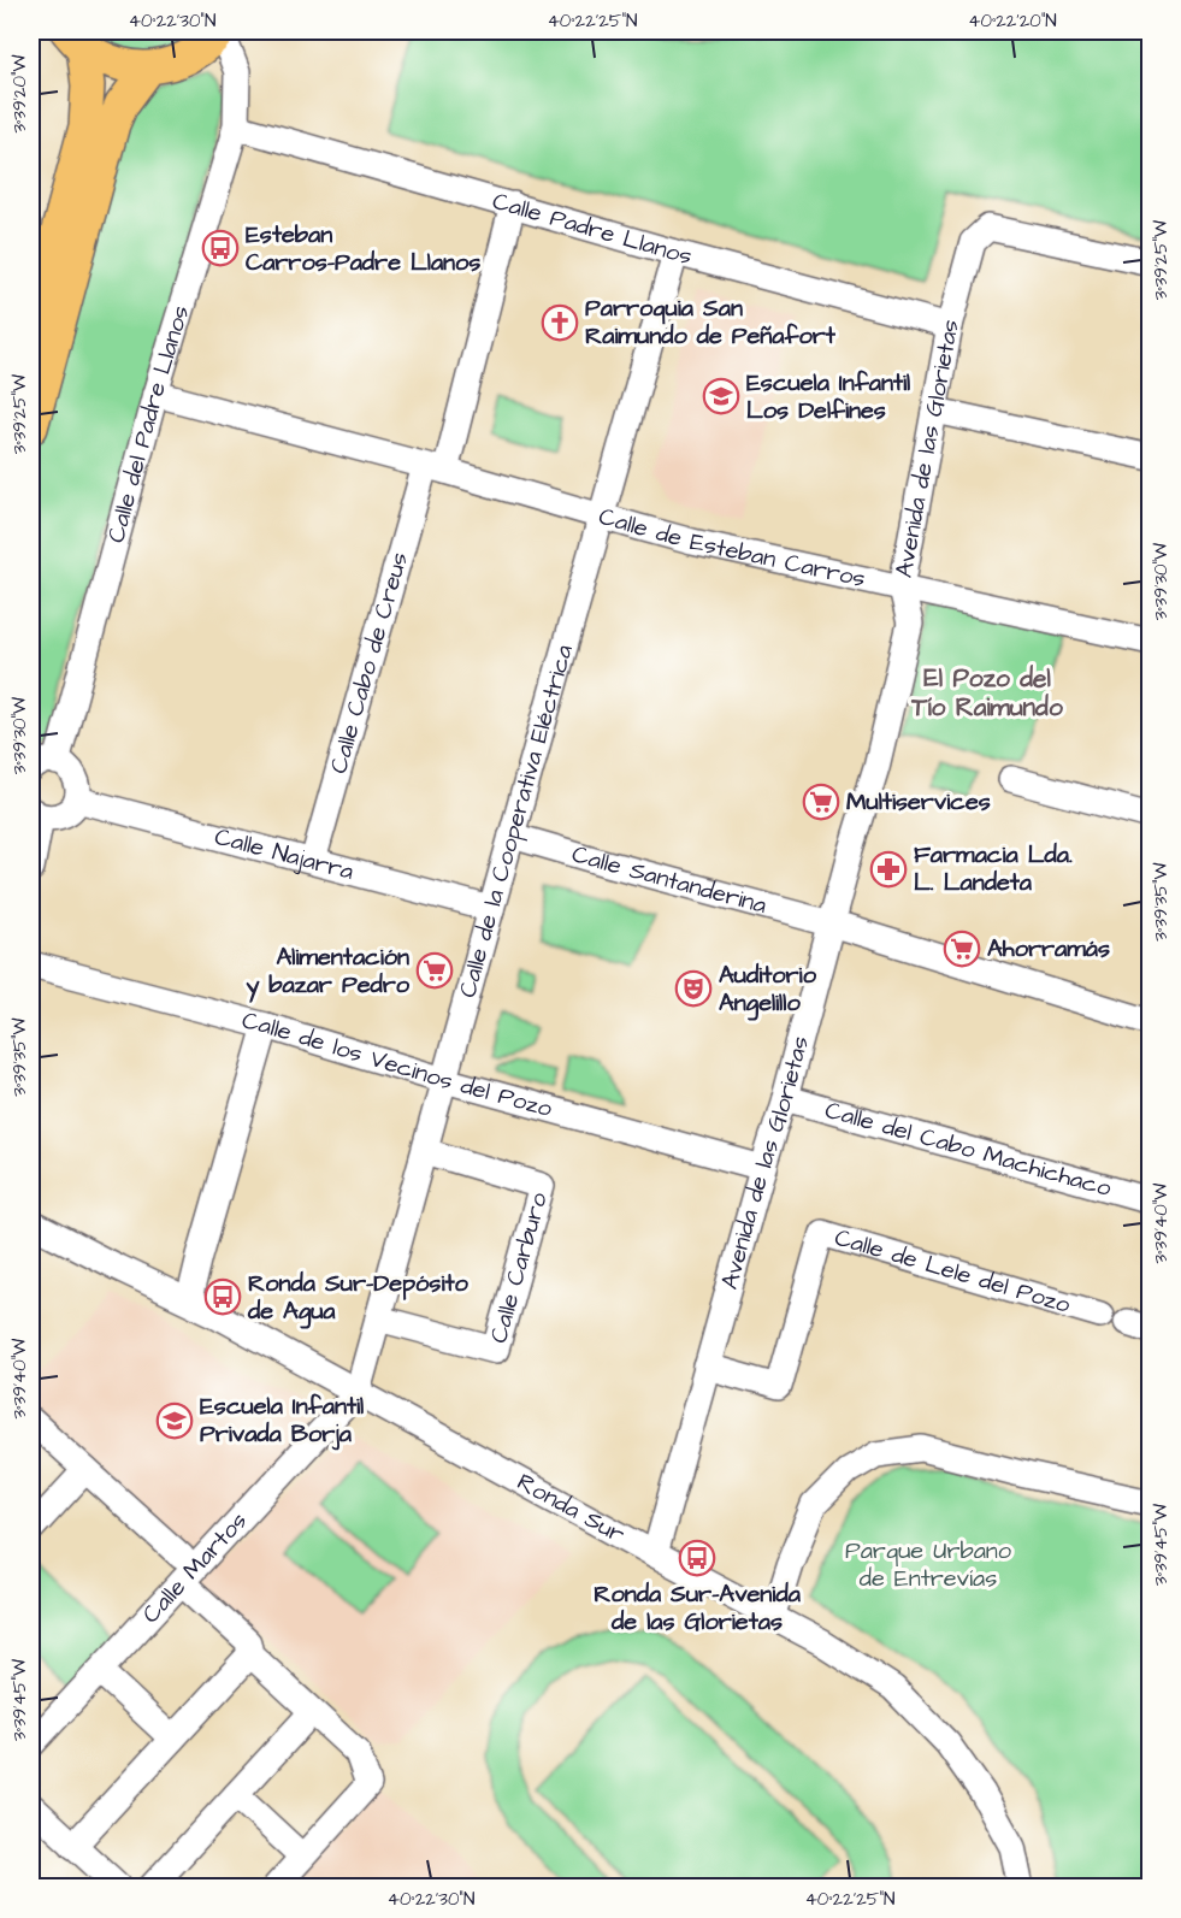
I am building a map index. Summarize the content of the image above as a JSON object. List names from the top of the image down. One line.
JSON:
{"streets":{"street":["Calle Padre Llanos","Calle del Padre Llanos","Avenida de las Glorietas","Calle de Esteban Carros","Calle Cabo de Creus","Calle de la Cooperativa Eléctrica","Calle Najarra","Calle Santanderina","Calle de los Vecinos del Pozo","Calle del Cabo Machichaco","Calle Carburo","Calle de Lele del Pozo","Ronda Sur","Calle Martos"]},"crossings":[["Calle Padre Llanos","Calle del Padre Llanos"],["Calle Padre Llanos","Avenida de las Glorietas"],["Calle Padre Llanos","Calle de la Cooperativa Eléctrica"],["Calle del Padre Llanos","Calle de Esteban Carros"],["Avenida de las Glorietas","Calle de Esteban Carros"],["Avenida de las Glorietas","Calle Santanderina"],["Avenida de las Glorietas","Calle de los Vecinos del Pozo"],["Avenida de las Glorietas","Calle del Cabo Machichaco"],["Avenida de las Glorietas","Calle de Lele del Pozo"],["Avenida de las Glorietas","Ronda Sur"],["Calle de Esteban Carros","Calle Cabo de Creus"],["Calle de Esteban Carros","Calle de la Cooperativa Eléctrica"],["Calle Cabo de Creus","Calle Najarra"],["Calle de la Cooperativa Eléctrica","Calle Najarra"],["Calle de la Cooperativa Eléctrica","Calle Santanderina"],["Calle de la Cooperativa Eléctrica","Calle de los Vecinos del Pozo"],["Calle de la Cooperativa Eléctrica","Calle Carburo"],["Calle de la Cooperativa Eléctrica","Ronda Sur"],["Calle de la Cooperativa Eléctrica","Calle Martos"],["Ronda Sur","Calle Martos"]],"districts":["El Pozo del Tío Raimundo"],"parks":["Parque Urbano de Entrevías"],"places":{"bus stop":["Esteban Carros-Padre Llanos","Ronda Sur-Depósito de Agua","Ronda Sur-Avenida de las Glorietas"],"church":["Parroquia San Raimundo de Peñafort"],"school or university":["Escuela Infantil Los Delfines","Escuela Infantil Privada Borja"],"supermarket":["Multiservices","Ahorramás","Alimentación y bazar Pedro"],"pharmacy":["Farmacia Lda. L. Landeta"],"theatre":["Auditorio Angelillo"]},"coordinates":["40°22'30\"N","40°22'25\"N","40°22'20\"N","3°39'20\"W","3°39'25\"W","3°39'30\"W","3°39'35\"W","3°39'40\"W","3°39'45\"W"]}
